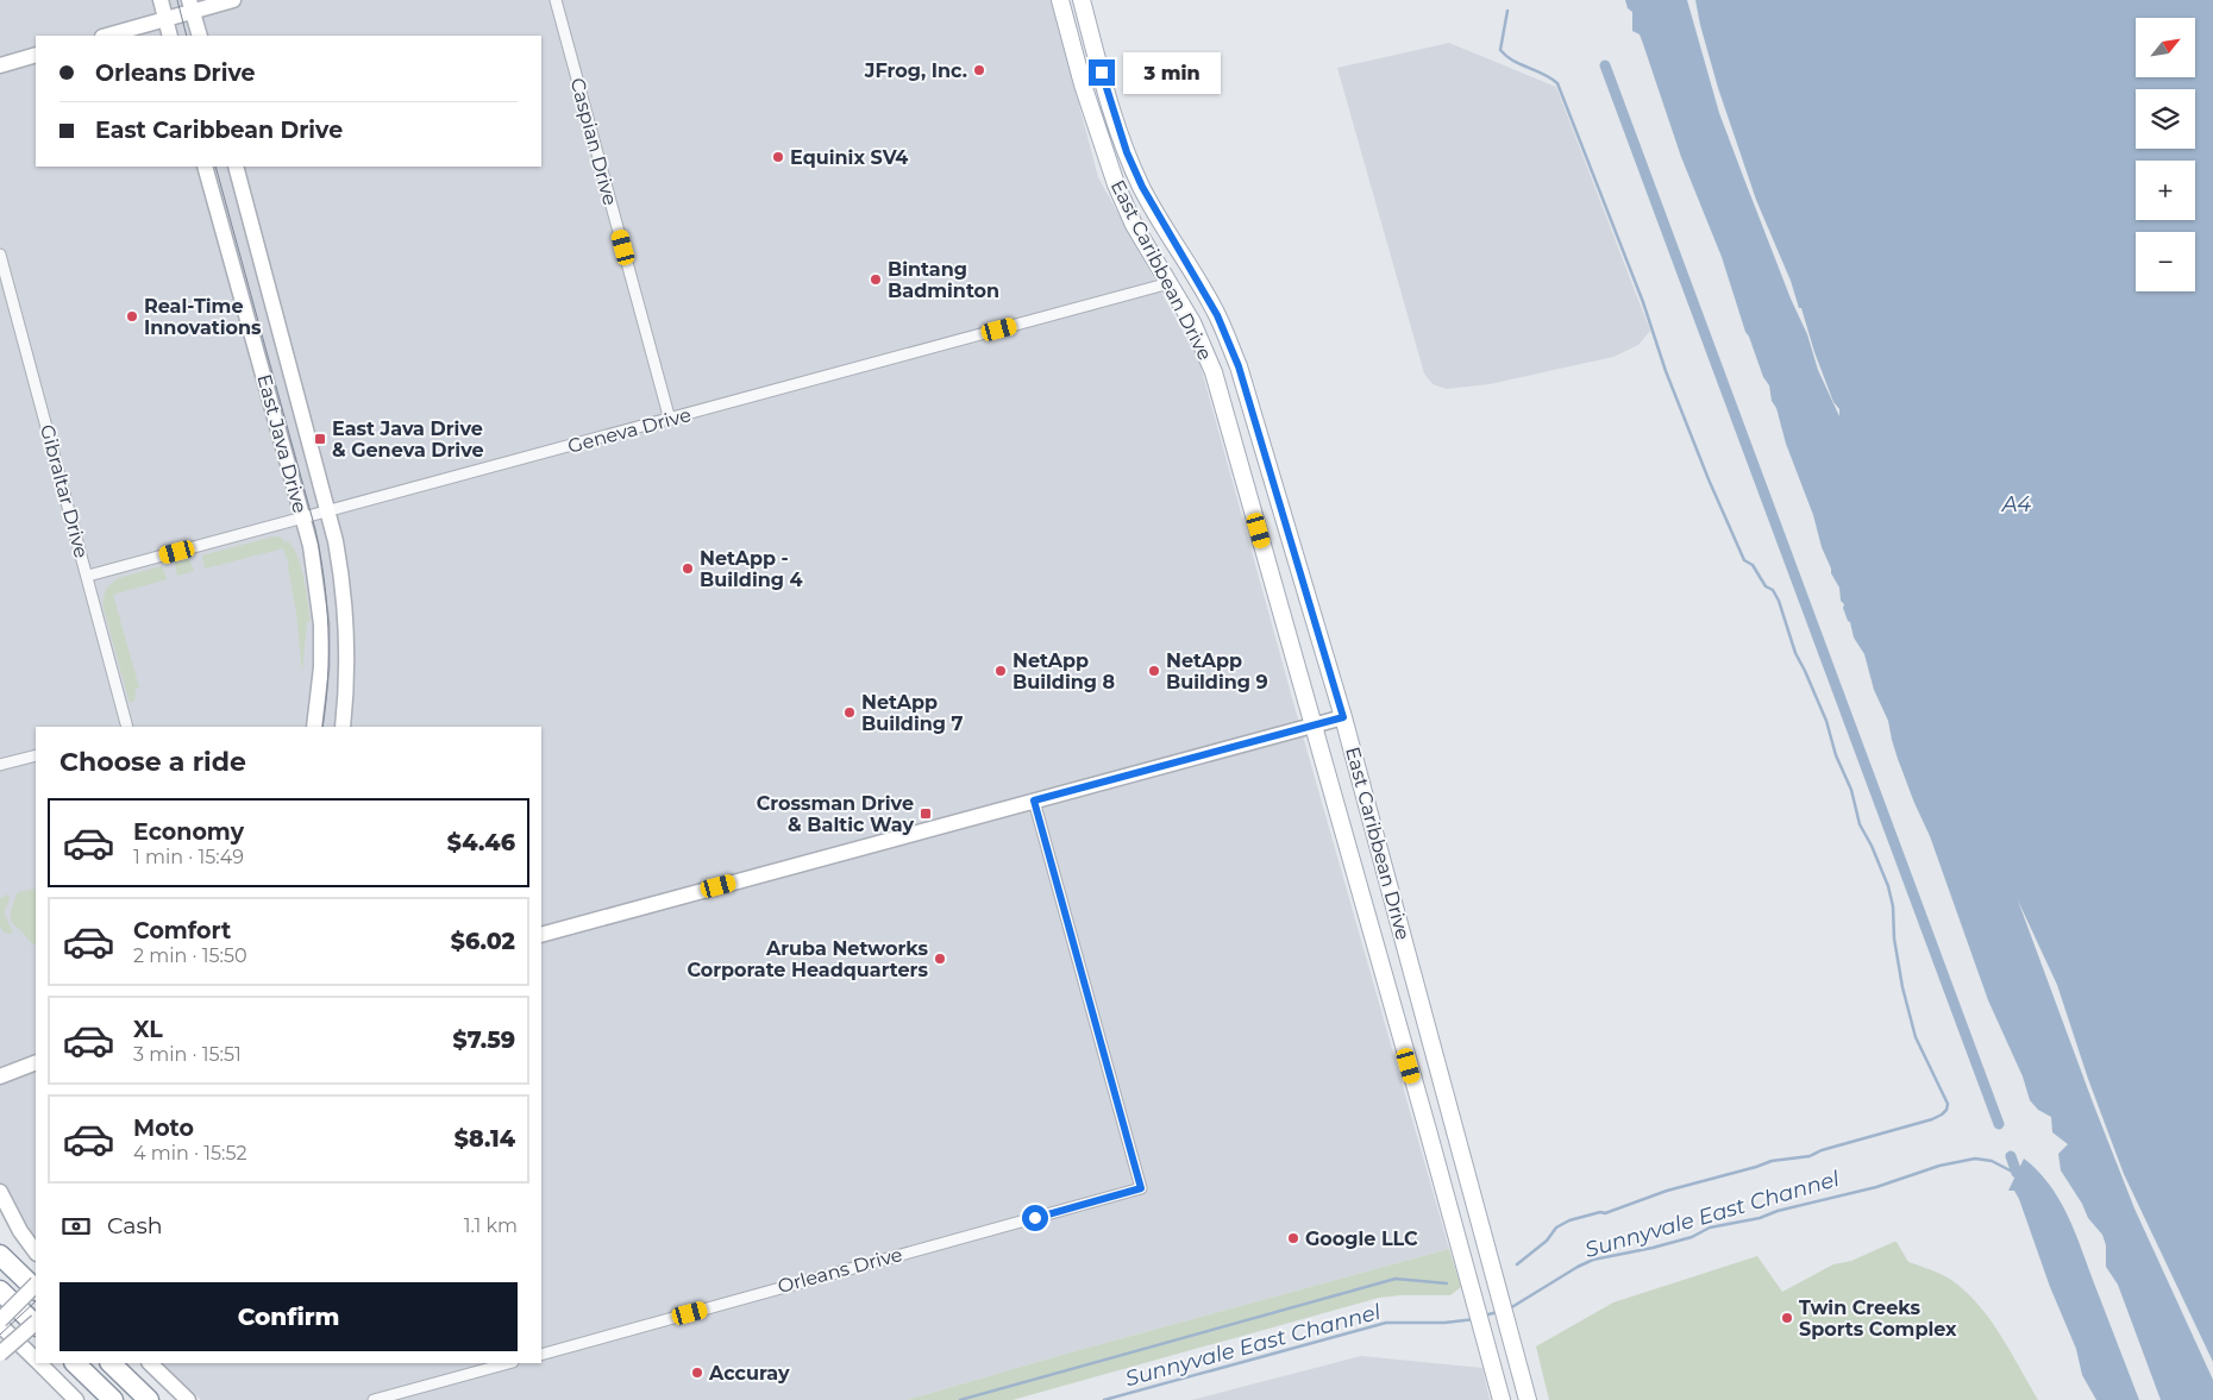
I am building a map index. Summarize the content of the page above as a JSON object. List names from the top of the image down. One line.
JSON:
{"streets":{"main road":["East Caribbean Drive","East Java Drive"],"street":["Caspian Drive","Geneva Drive","Gibraltar Drive","Orleans Drive"]},"crossings":[["Caspian Drive","Geneva Drive"],["East Caribbean Drive","Geneva Drive"],["Geneva Drive","East Java Drive"],["Geneva Drive","Gibraltar Drive"]],"water":["A4","Sunnyvale East Channel"],"places":{"other":["JFrog, Inc.","Equinix SV4","Bintang Badminton","Real-Time Innovations","NetApp - Building 4","NetApp Building 8","NetApp Building 9","NetApp Building 7","Aruba Networks Corporate Headquarters","Google LLC","Twin Creeks Sports Complex","Accuray"],"transit":["East Java Drive & Geneva Drive","Crossman Drive & Baltic Way"]},"north":"top right","page":{"map_buttons":["+","−"],"banner":["Orleans Drive","East Caribbean Drive"],"bubble":"3 min","heading":"Choose a ride","list":[{"name":"Economy","note":"1 min · 15:49","value":"$4.46"},{"name":"Comfort","note":"2 min · 15:50","value":"$6.02"},{"name":"XL","note":"3 min · 15:51","value":"$7.59"},{"name":"Moto","note":"4 min · 15:52","value":"$8.14"}],"pay":["Cash","1.1 km"],"buttons":"Confirm"}}
